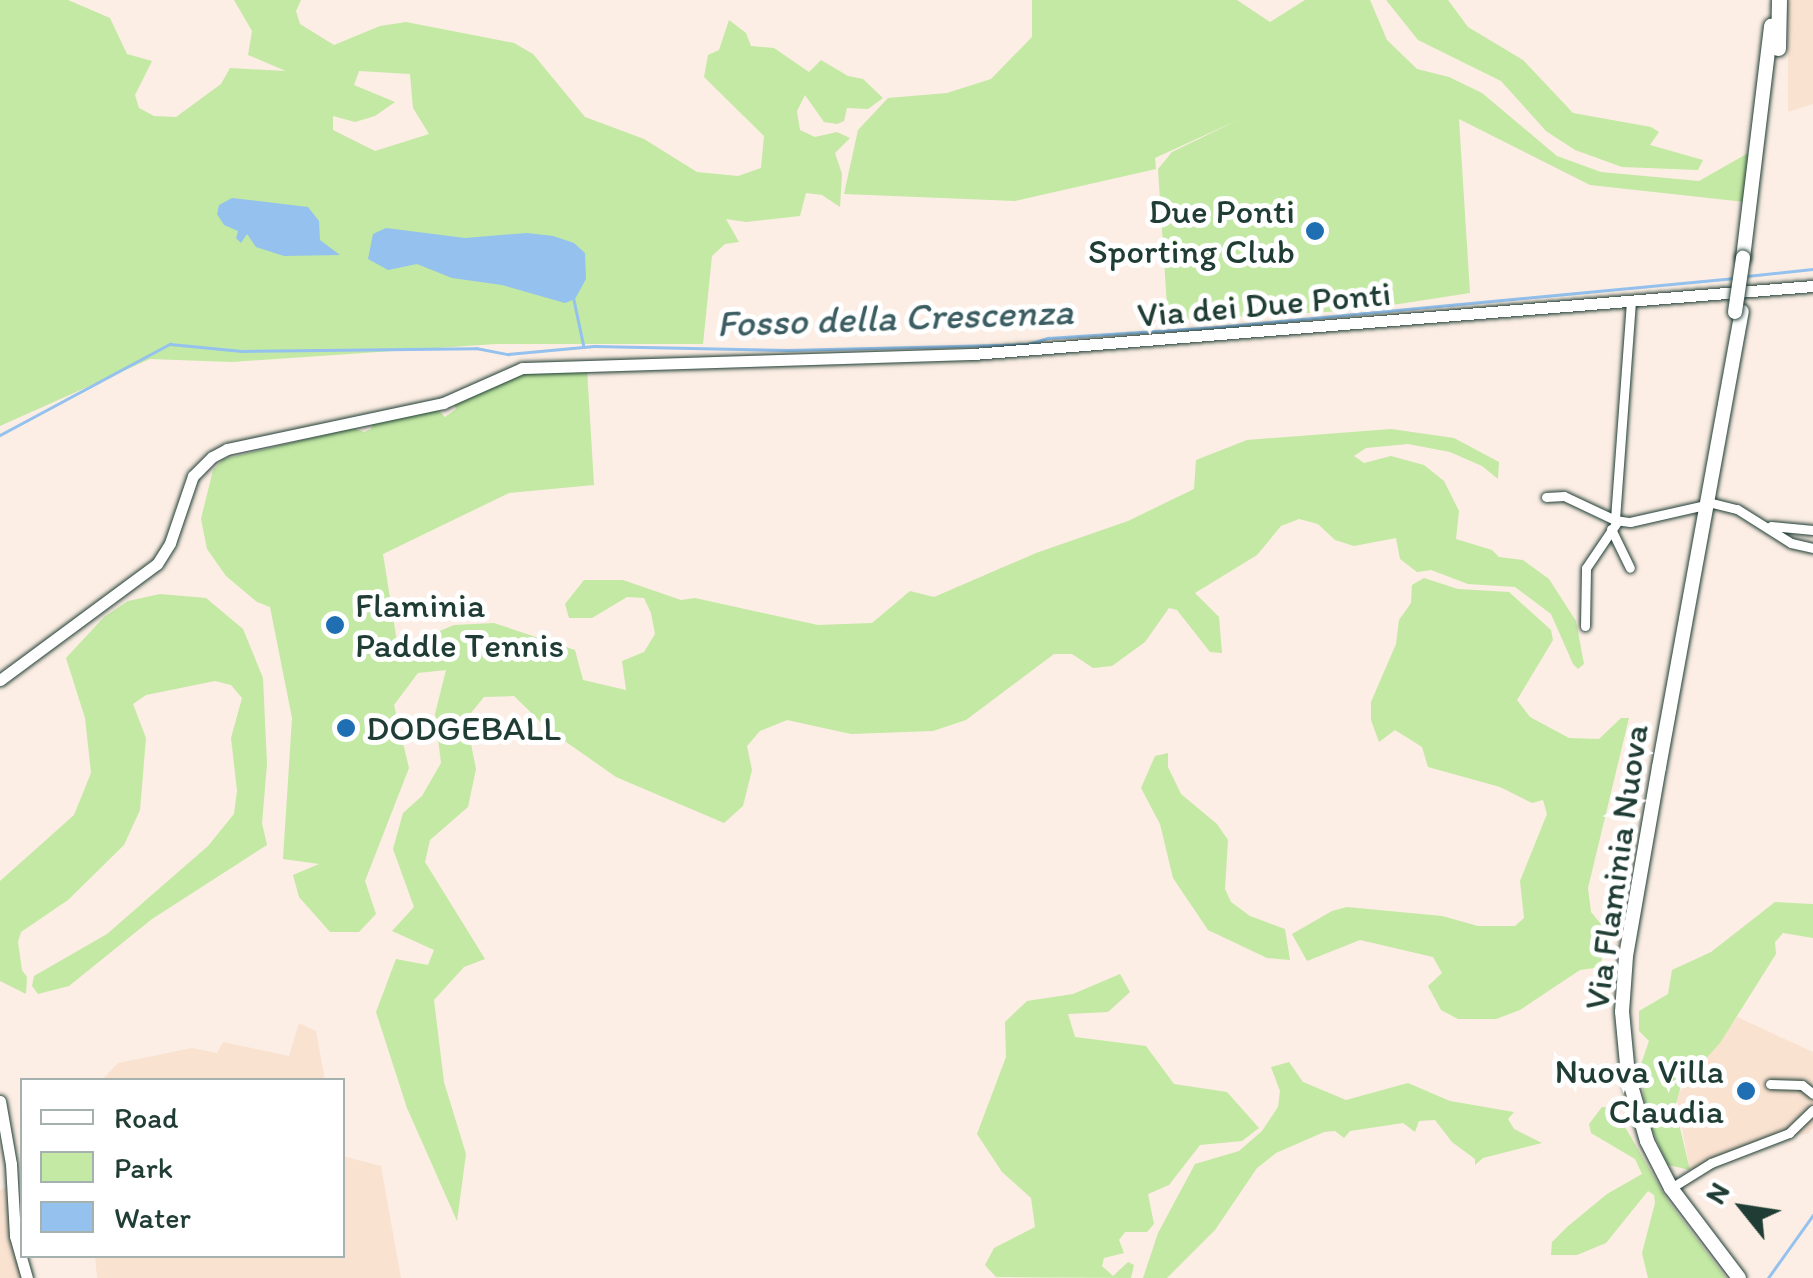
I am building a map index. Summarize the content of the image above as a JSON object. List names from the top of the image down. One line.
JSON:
{"streets":{"main road":["Via Flaminia Nuova"],"street":["Via dei Due Ponti"]},"water":["Fosso della Crescenza"],"places":["Due Ponti Sporting Club","Flaminia Paddle Tennis","DODGEBALL","Nuova Villa Claudia"],"legend":["Road","Park","Water"],"north":"top left"}
